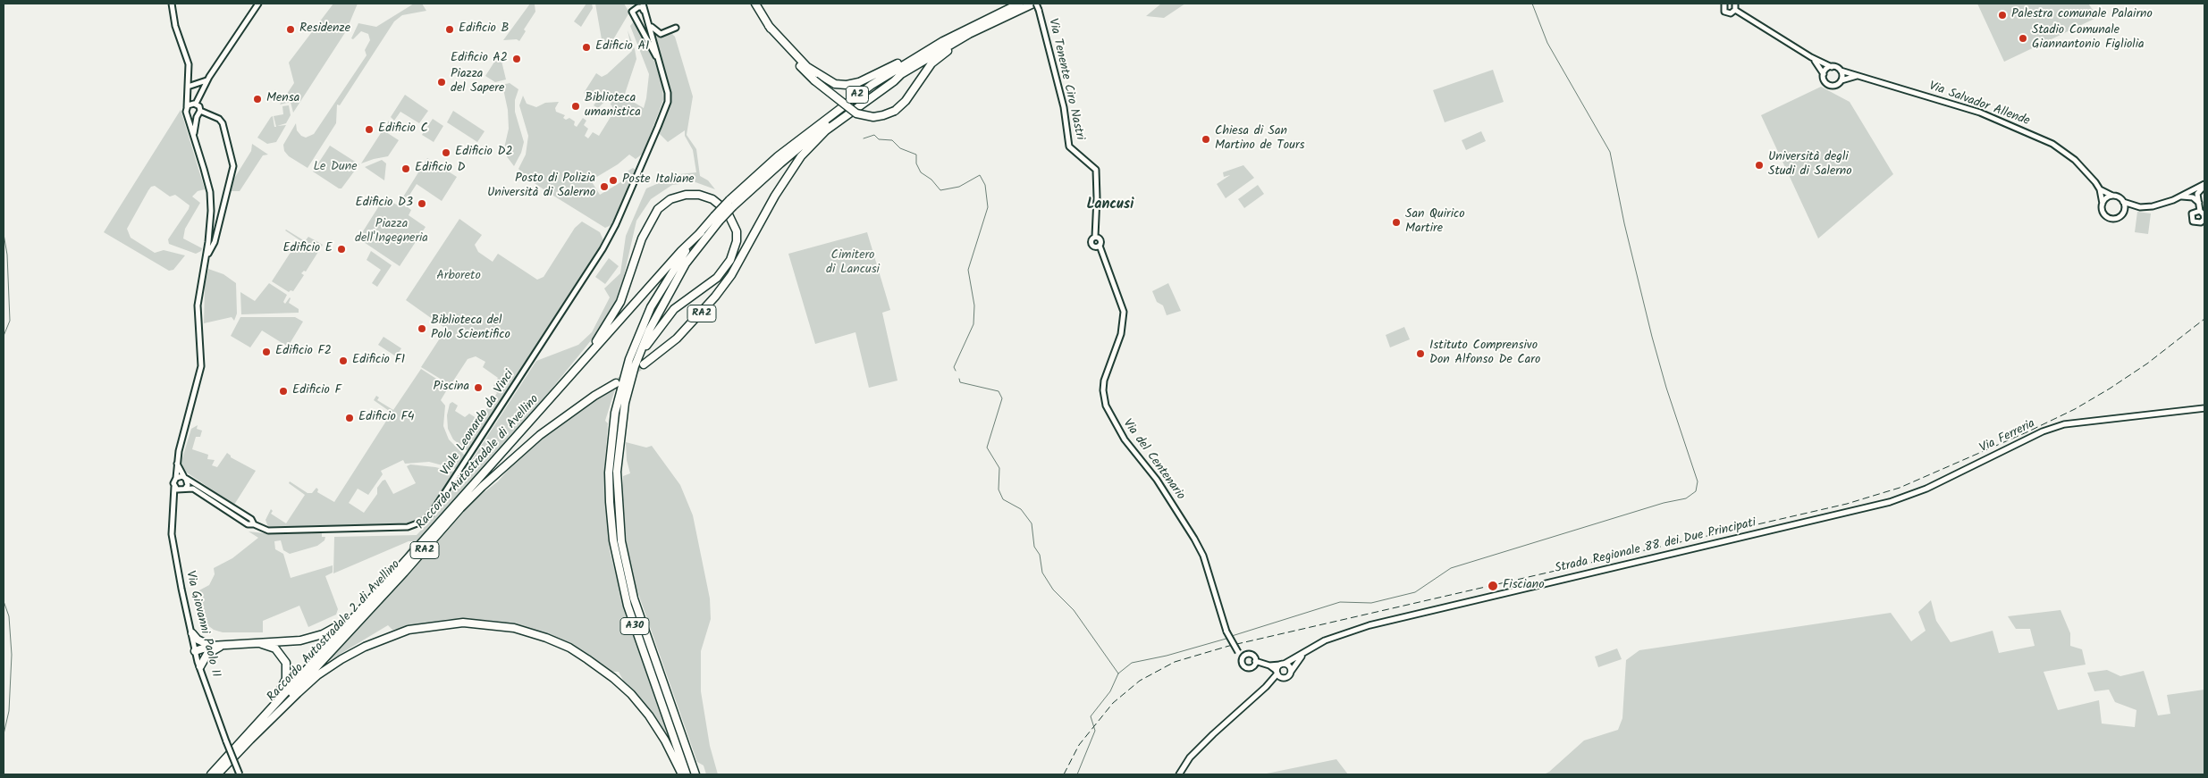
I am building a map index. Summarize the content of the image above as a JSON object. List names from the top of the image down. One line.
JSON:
{"streets":{"highway":["A2","RA2","Raccordo Autostradale di Avellino","A30","Raccordo Autostradale 2 di Avellino"],"main road":["Via Ferreria","Strada Regionale 88 dei Due Principati"],"street":["Via Tenente Ciro Nastri","Via Salvador Allende","Viale Leonardo da Vinci","Via del Centenario","Via Giovanni Paolo II"]},"crossings":[["Via Tenente Ciro Nastri","Via del Centenario"],["A2","A30"],["RA2","A30"],["Viale Leonardo da Vinci","Via Giovanni Paolo II"],["Via Ferreria","Strada Regionale 88 dei Due Principati"],["Raccordo Autostradale di Avellino","A30"]],"districts":["Lancusi"],"parks":["Le Dune","Piazza dell'Ingegneria","Cimitero di Lancusi","Arboreto"],"places":["Palestra comunale Palairno","Residenze","Edificio B","Stadio Comunale Giannantonio Figliolia","Edificio A1","Edificio A2","Piazza del Sapere","Mensa","Biblioteca umanistica","Edificio C","Chiesa di San Martino de Tours","Edificio D2","Università degli Studi di Salerno","Edificio D","Poste Italiane","Posto di Polizia Università di Salerno","Edificio D3","San Quirico Martire","Edificio E","Biblioteca del Polo Scientifico","Edificio F2","Istituto Comprensivo Don Alfonso De Caro","Edificio F1","Piscina","Edificio F","Edificio F4","Fisciano"]}
